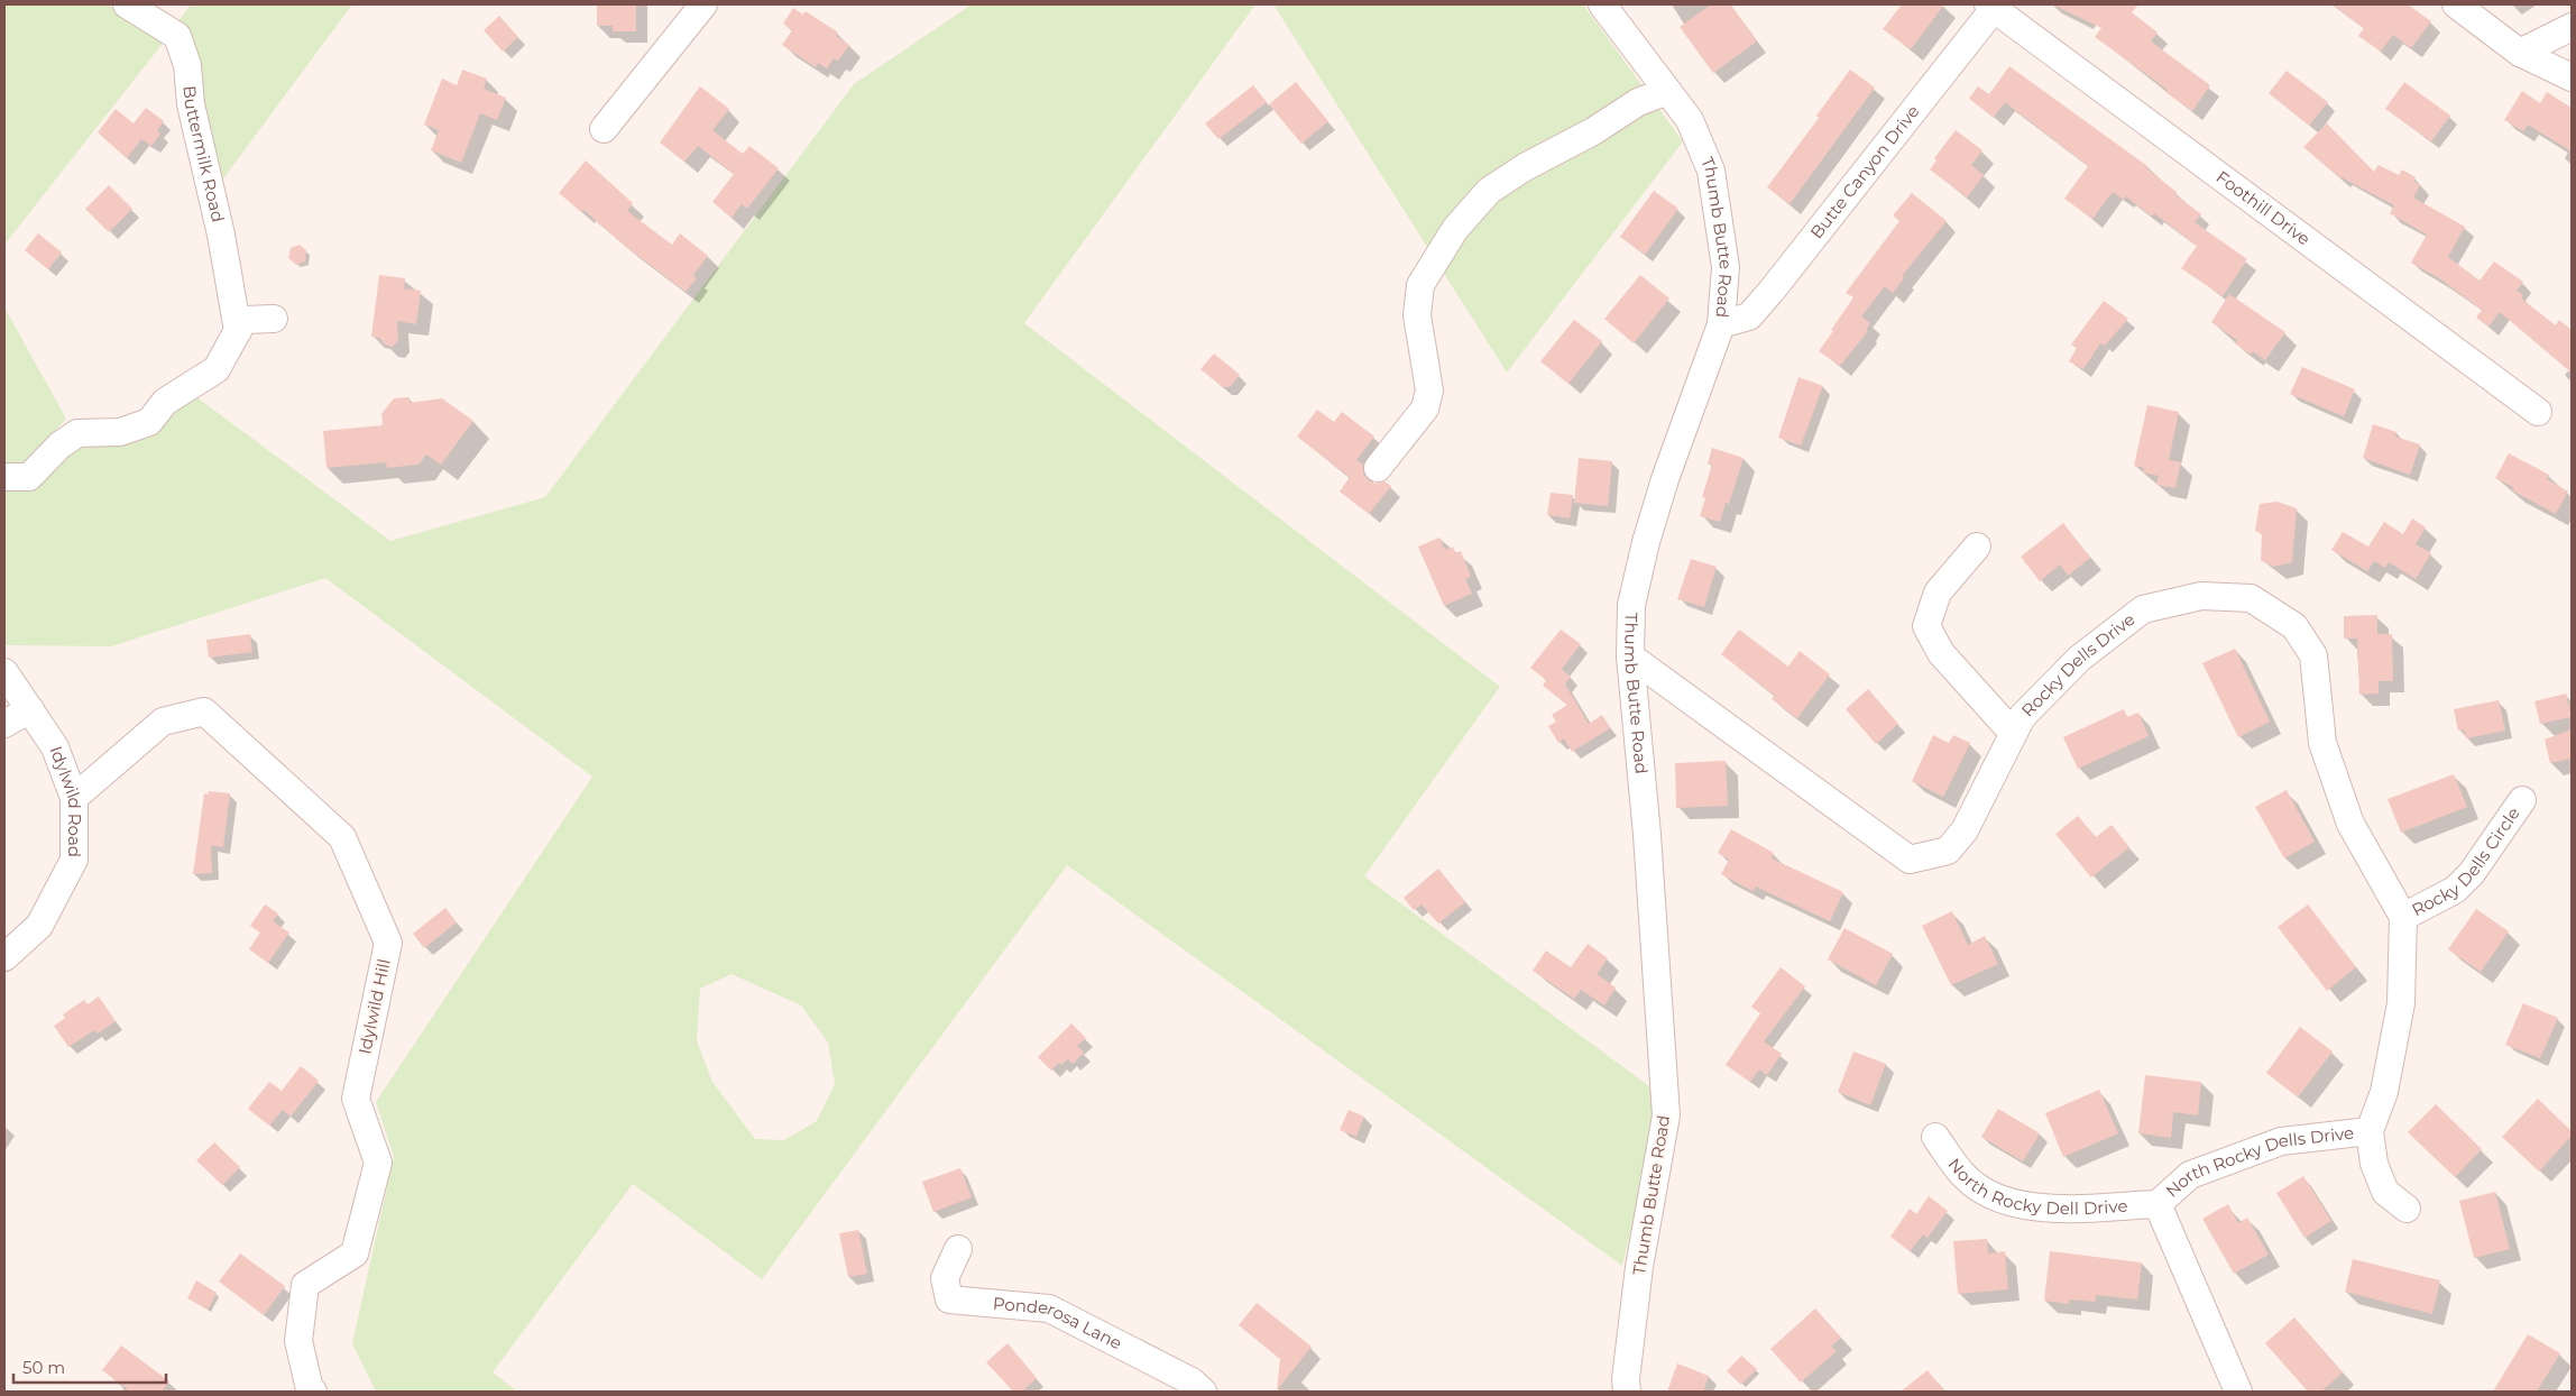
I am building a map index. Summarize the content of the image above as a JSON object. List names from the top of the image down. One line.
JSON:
{"streets":{"street":["Buttermilk Road","Butte Canyon Drive","Foothill Drive","Thumb Butte Road","Rocky Dells Drive","Idylwild Road","Rocky Dells Circle","Idylwild Hill","North Rocky Dells Drive","North Rocky Dell Drive","Ponderosa Lane"]},"crossings":[["Butte Canyon Drive","Foothill Drive"],["Butte Canyon Drive","Thumb Butte Road"],["Thumb Butte Road","Rocky Dells Drive"],["Rocky Dells Drive","Rocky Dells Circle"],["Idylwild Road","Idylwild Hill"],["North Rocky Dells Drive","North Rocky Dell Drive"]],"scale_bar":"50 m"}
